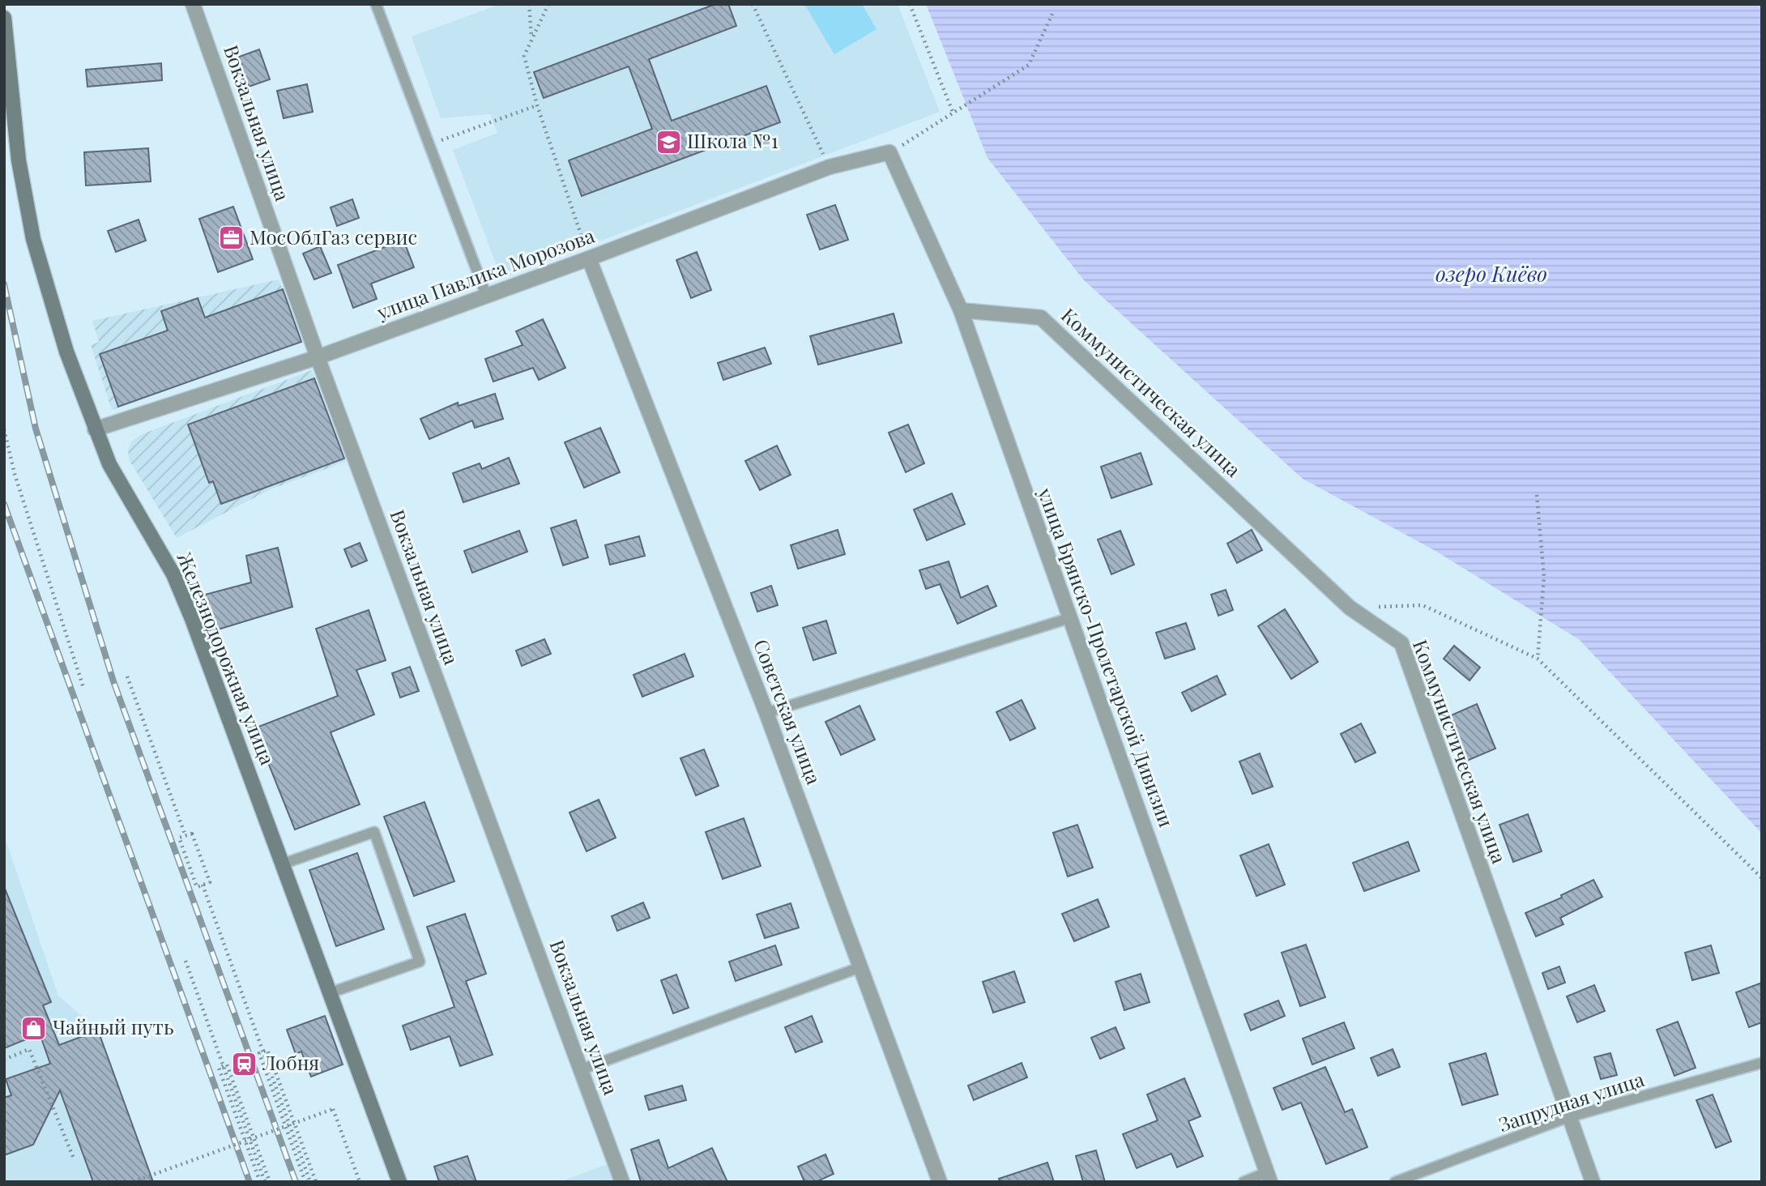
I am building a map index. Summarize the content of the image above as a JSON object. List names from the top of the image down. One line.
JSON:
{"streets":{"street":["Вокзальная улица","улица Павлика Морозова","Коммунистическая улица","улица Брянско-Пролетарской Дивизии","Железнодорожная улица","Советская улица"],"lane":["Запрудная улица"]},"crossings":[["Вокзальная улица","улица Павлика Морозова"],["улица Павлика Морозова","улица Брянско-Пролетарской Дивизии"],["улица Павлика Морозова","Железнодорожная улица"],["улица Павлика Морозова","Советская улица"],["Коммунистическая улица","улица Брянско-Пролетарской Дивизии"],["Коммунистическая улица","Запрудная улица"]],"water":["озеро Киёво"],"places":{"school or university":["Школа №1"],"office":["МосОблГаз сервис"],"shop":["Чайный путь"],"station":["Лобня"]}}
